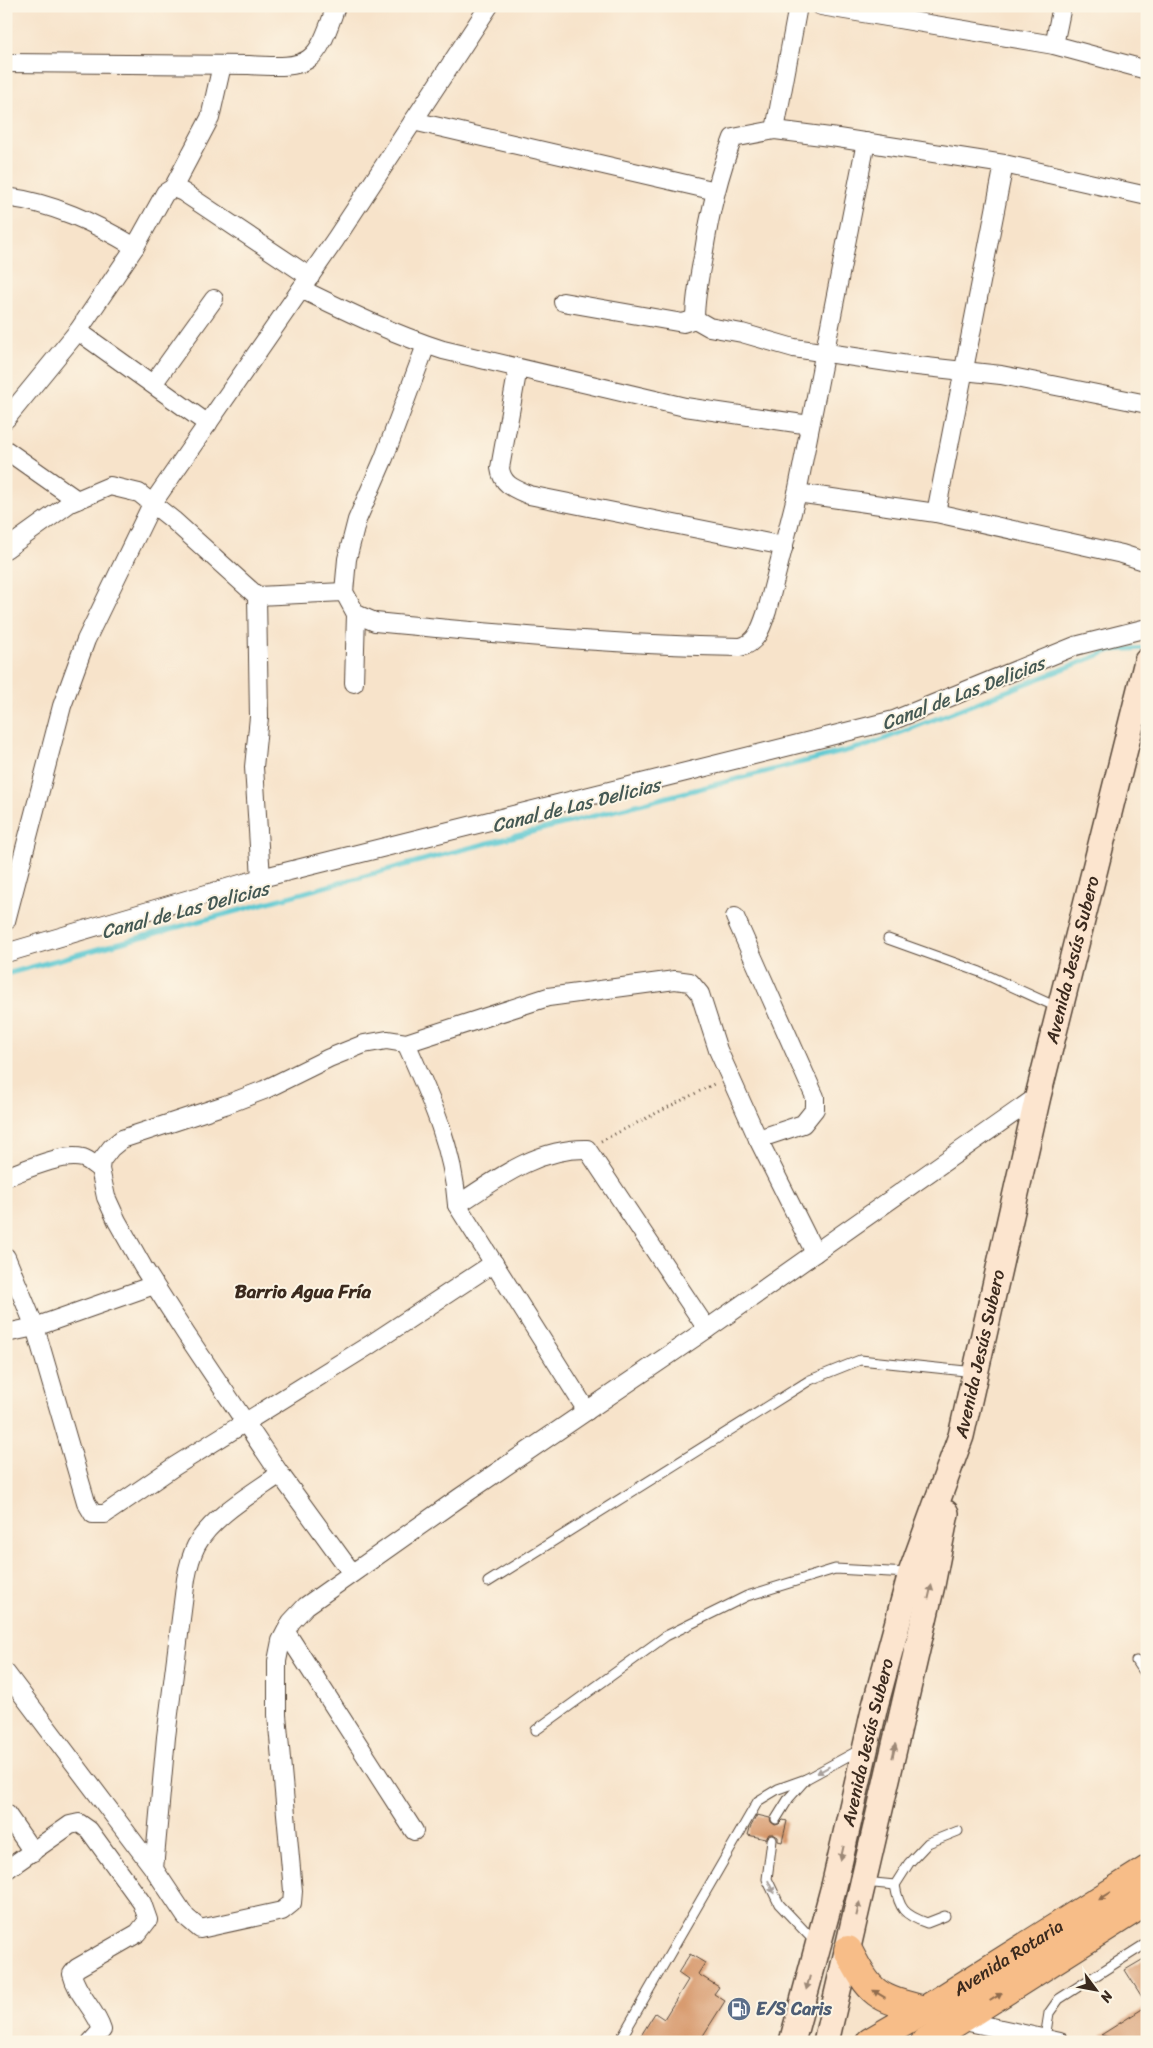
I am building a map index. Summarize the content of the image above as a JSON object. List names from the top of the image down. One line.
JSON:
{"streets":{"highway":["Avenida Rotaria"],"main road":["Avenida Jesús Subero"]},"districts":["Barrio Agua Fría"],"water":["Canal de Las Delicias"],"places":{"fuel station":["E/S Caris"]},"north":"bottom right"}
